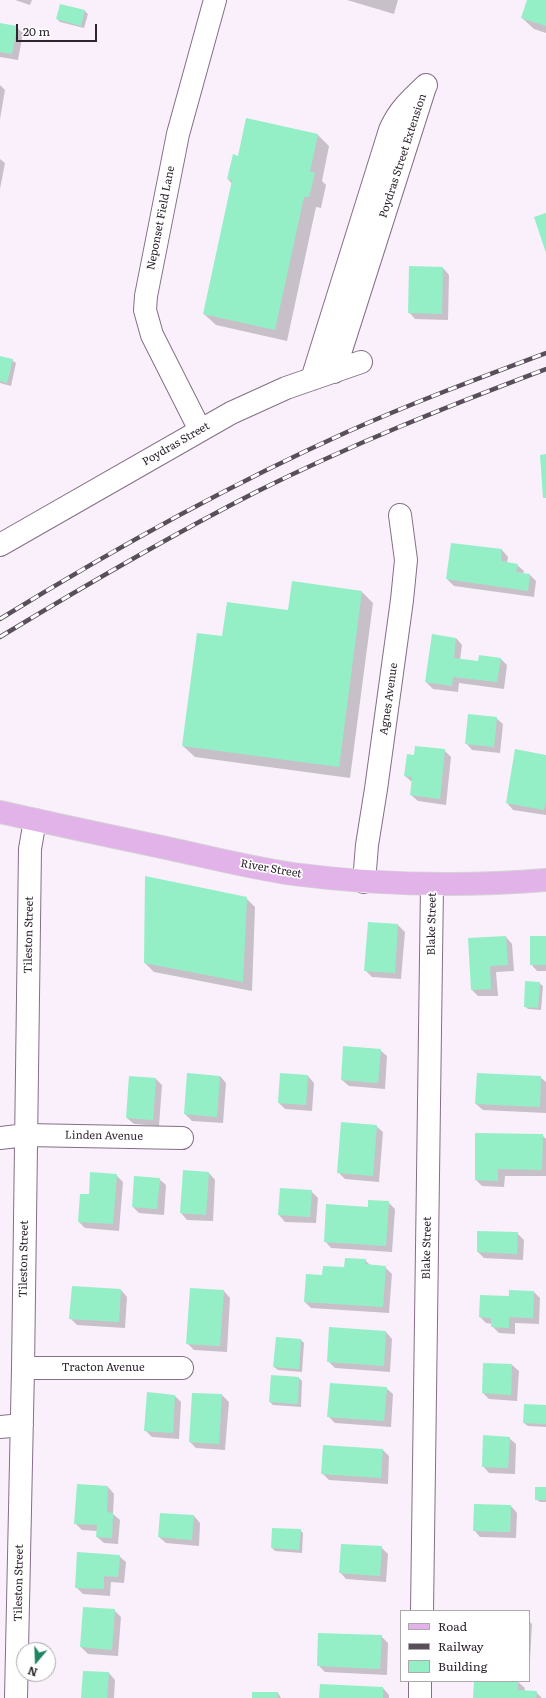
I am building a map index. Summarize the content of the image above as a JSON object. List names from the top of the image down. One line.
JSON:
{"streets":{"main road":["River Street"],"street":["Poydras Street Extension","Neponset Field Lane","Poydras Street","Agnes Avenue","Blake Street","Tileston Street","Linden Avenue","Tracton Avenue"]},"crossings":[["Poydras Street Extension","Poydras Street"],["Neponset Field Lane","Poydras Street"],["Agnes Avenue","River Street"],["River Street","Blake Street"],["River Street","Tileston Street"],["Tileston Street","Linden Avenue"],["Tileston Street","Tracton Avenue"]],"legend":["Road","Railway","Building"],"scale_bar":"20 m","north":"bottom"}
